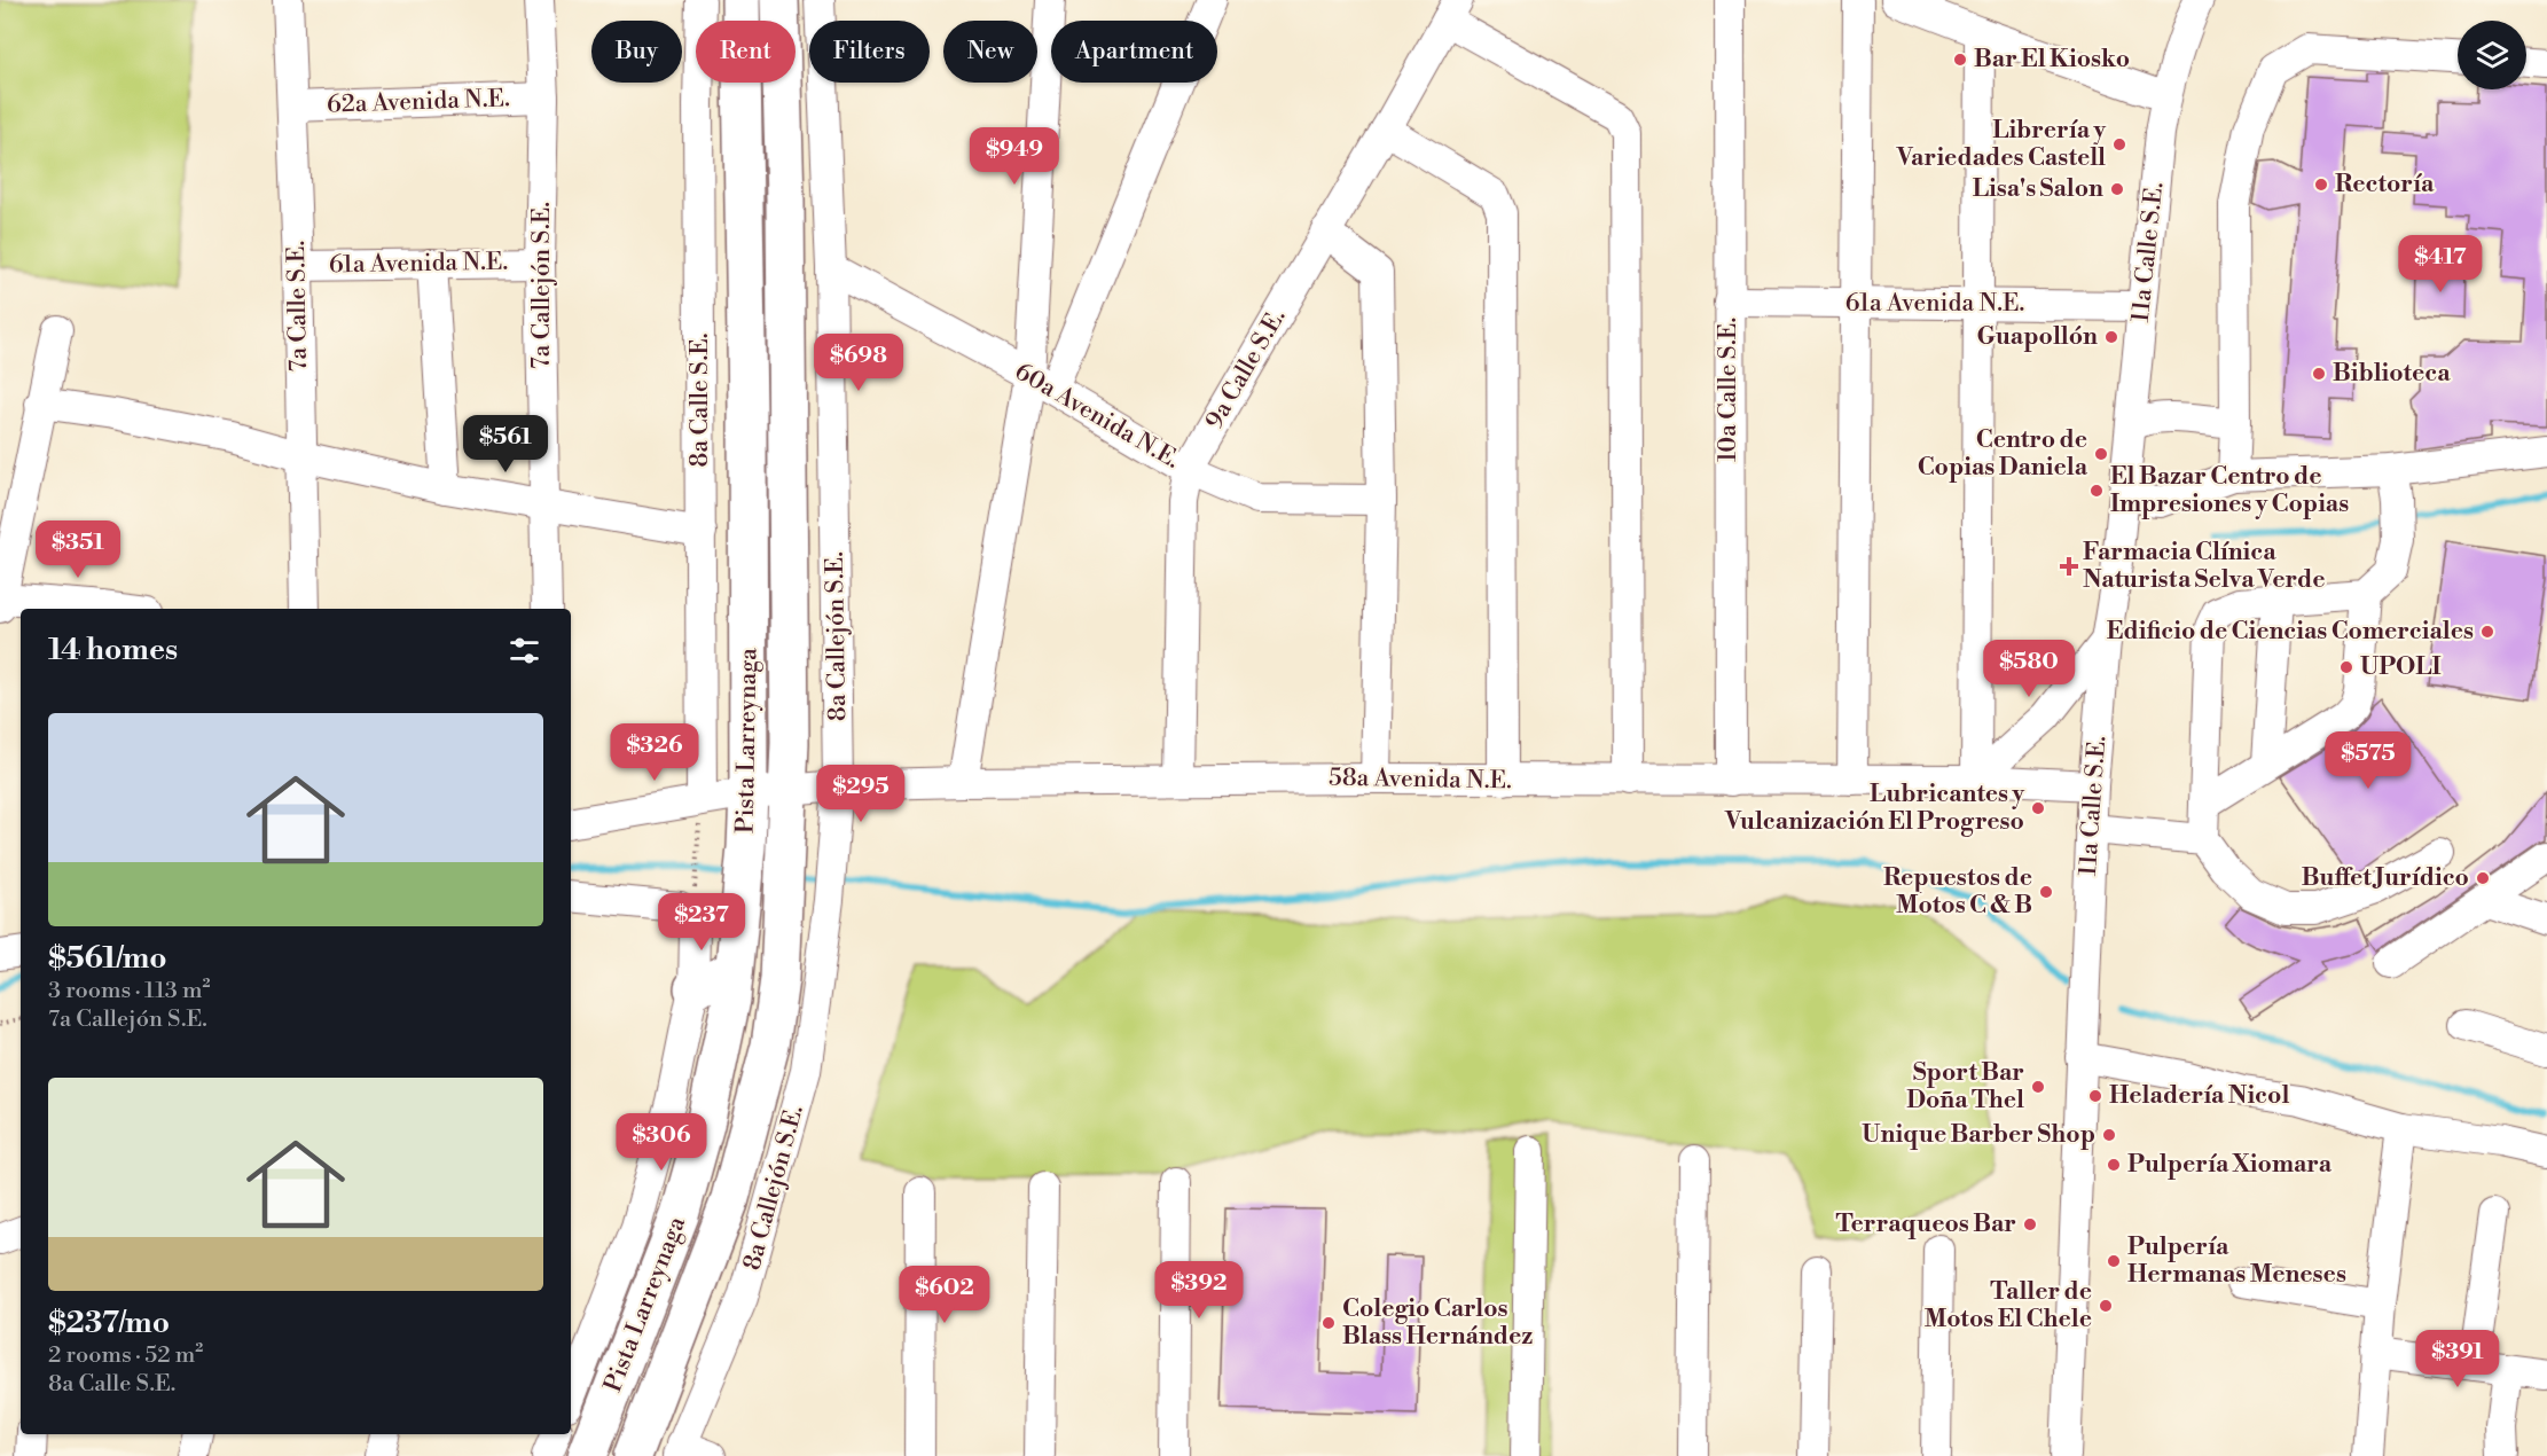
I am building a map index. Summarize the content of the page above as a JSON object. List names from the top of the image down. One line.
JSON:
{"streets":{"main road":["Pista Larreynaga"],"street":["62a Avenida N.E.","11a Calle S.E.","61a Avenida N.E.","7a Callejón S.E.","7a Calle S.E.","9a Calle S.E.","10a Calle S.E.","8a Calle S.E.","60a Avenida N.E.","8a Callejón S.E.","58a Avenida N.E."]},"crossings":[["62a Avenida N.E.","7a Callejón S.E."],["62a Avenida N.E.","7a Calle S.E."],["11a Calle S.E.","61a Avenida N.E."],["11a Calle S.E.","58a Avenida N.E."],["61a Avenida N.E.","7a Callejón S.E."],["61a Avenida N.E.","7a Calle S.E."],["61a Avenida N.E.","10a Calle S.E."],["9a Calle S.E.","60a Avenida N.E."],["9a Calle S.E.","58a Avenida N.E."],["10a Calle S.E.","58a Avenida N.E."],["8a Calle S.E.","58a Avenida N.E."],["60a Avenida N.E.","8a Callejón S.E."],["8a Callejón S.E.","58a Avenida N.E."],["Pista Larreynaga","58a Avenida N.E."]],"places":{"other":["Bar El Kiosko","Librería y Variedades Castell","Rectoría","Lisa's Salon","Guapollón","Biblioteca","Centro de Copias Daniela","El Bazar Centro de Impresiones y Copias","Edificio de Ciencias Comerciales","UPOLI","Lubricantes y Vulcanización El Progreso","Buffet Jurídico","Repuestos de Motos C & B","Sport Bar Doña Thel","Heladería Nicol","Unique Barber Shop","Pulpería Xiomara","Terraqueos Bar","Pulpería Hermanas Meneses","Taller de Motos El Chele","Colegio Carlos Blass Hernández"],"health":["Farmacia Clínica Naturista Selva Verde"]},"page":{"chip":["Buy","Rent","Filters","New","Apartment"],"price":["$949","$417","$698","$561","$351","$580","$326","$575","$295","$237","$306","$392","$602","$391"],"heading":"14 homes","list":[{"name":"$561/mo","note":"3 rooms · 113 m² · 7a Callejón S.E."},{"name":"$237/mo","note":"2 rooms · 52 m² · 8a Calle S.E."}]}}
